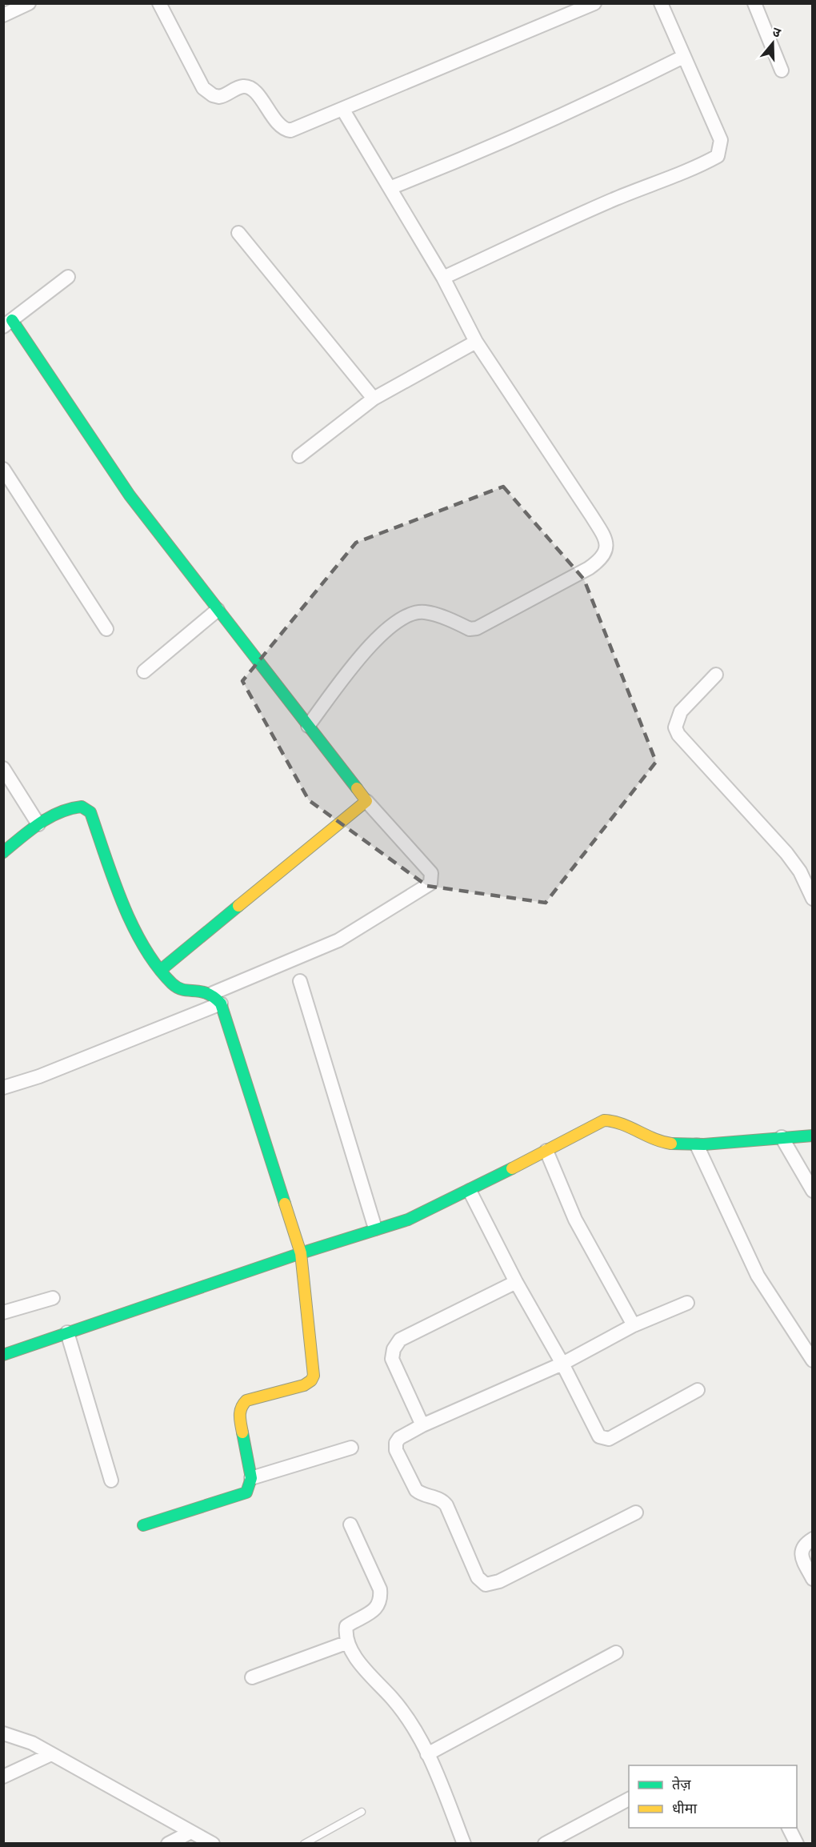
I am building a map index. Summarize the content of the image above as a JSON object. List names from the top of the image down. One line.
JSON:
{"legend":["तेज़","धीमा"],"north":"top"}
